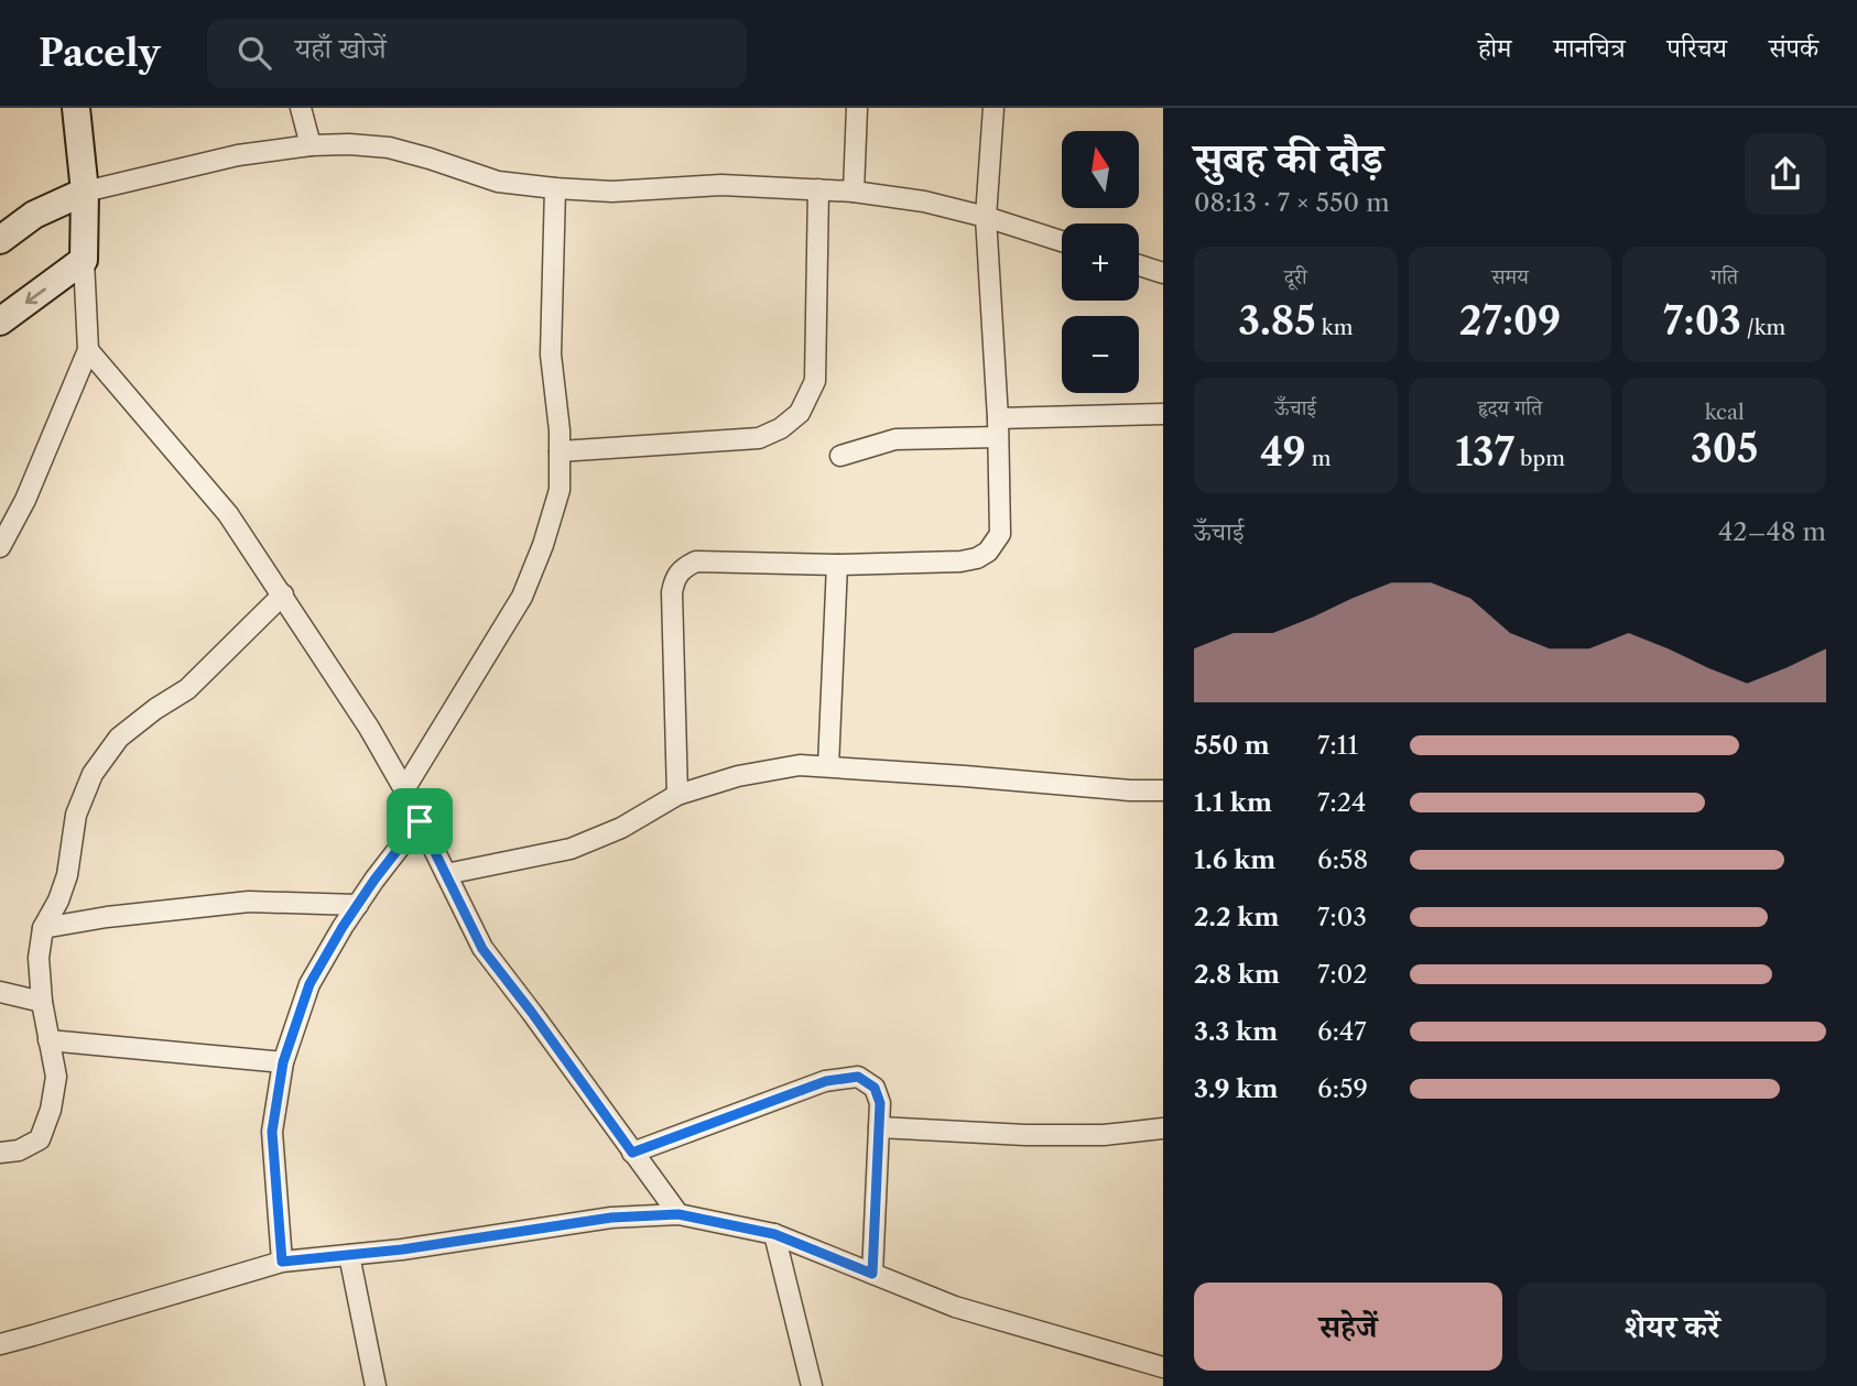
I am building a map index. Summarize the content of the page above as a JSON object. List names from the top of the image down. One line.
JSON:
{"north":"top","page":{"header":"Pacely","search":"यहाँ खोजें","nav":["होम","मानचित्र","परिचय","संपर्क"],"heading":["सुबह की दौड़","08:13 · 7 × 550 m"],"map_buttons":["+","−"],"stats":[["दूरी","3.85 km"],["समय","27:09"],["गति","7:03 /km"],["ऊँचाई","49 m"],["हृदय गति","137 bpm"],["kcal","305"]],"chart":["ऊँचाई","42–48 m"],"list":[{"name":"550 m","note":"7:11"},{"name":"1.1 km","note":"7:24"},{"name":"1.6 km","note":"6:58"},{"name":"2.2 km","note":"7:03"},{"name":"2.8 km","note":"7:02"},{"name":"3.3 km","note":"6:47"},{"name":"3.9 km","note":"6:59"}],"buttons":["सहेजें","शेयर करें"]}}
